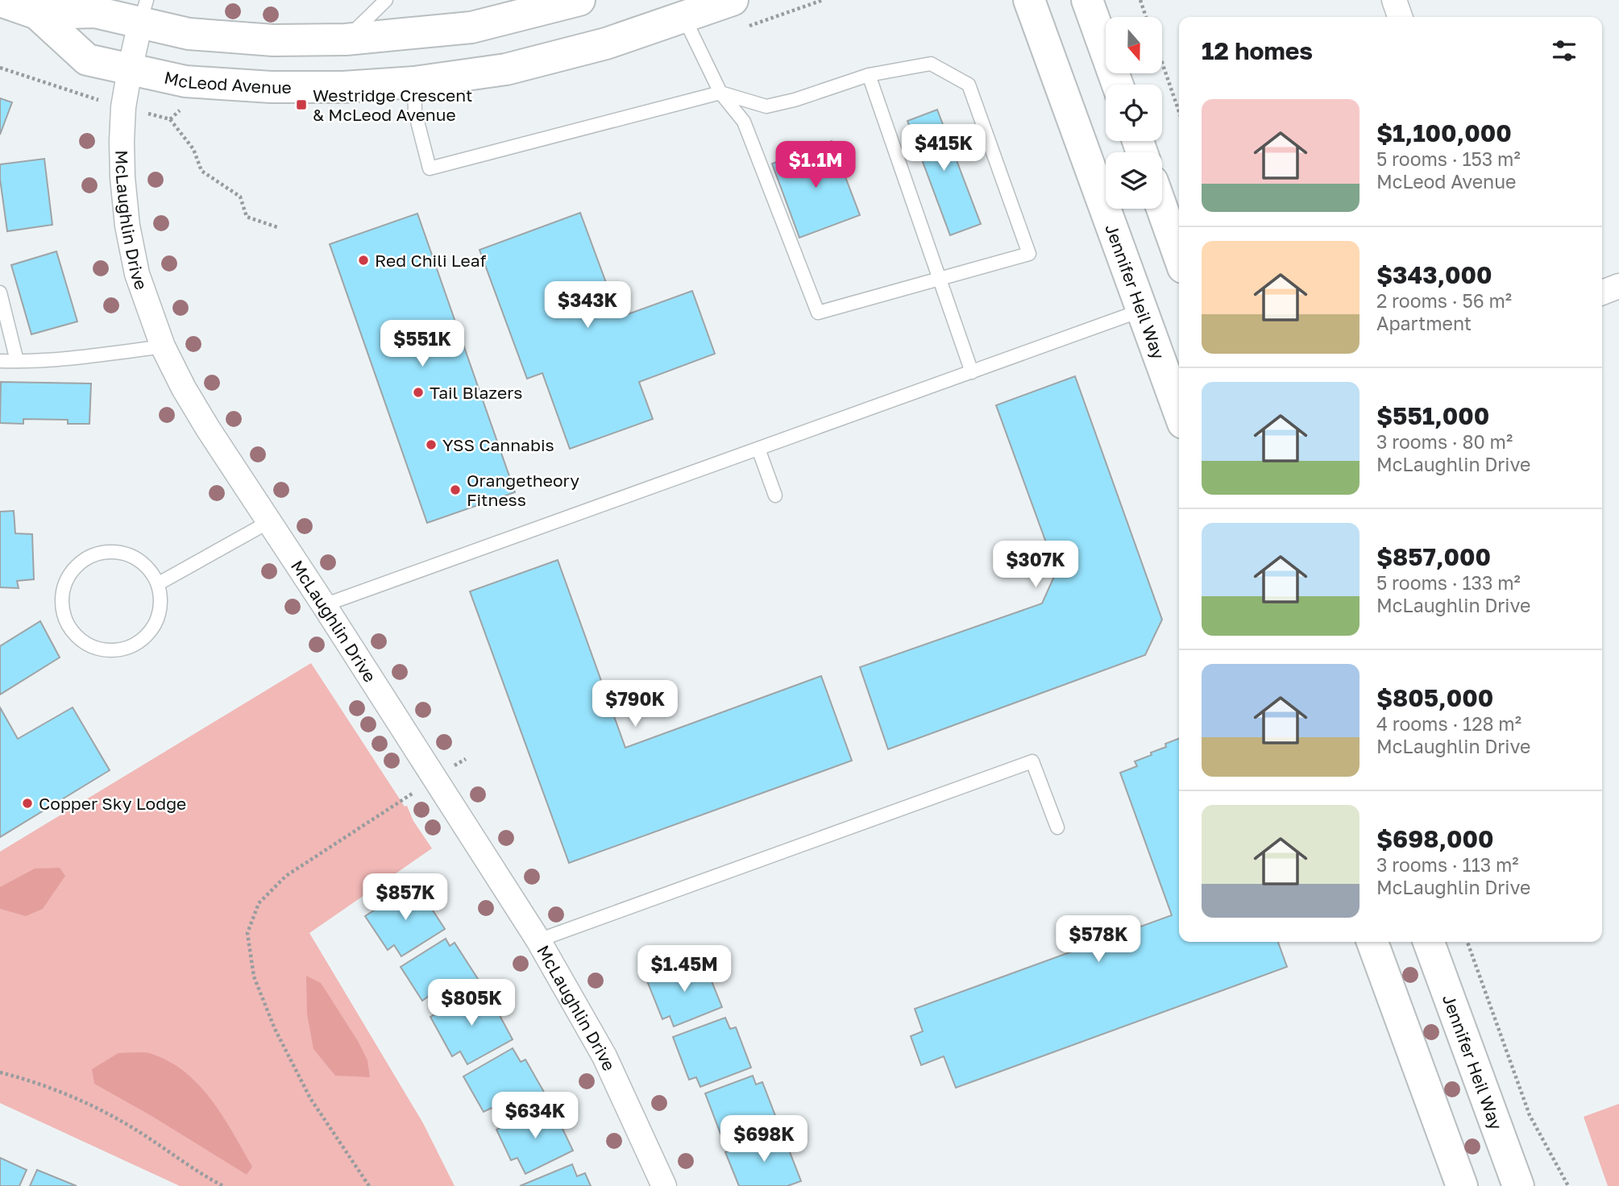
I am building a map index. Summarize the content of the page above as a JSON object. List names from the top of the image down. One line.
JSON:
{"streets":{"street":["McLeod Avenue","McLaughlin Drive","Jennifer Heil Way"]},"crossings":[["McLeod Avenue","McLaughlin Drive"]],"places":{"transit":["Westridge Crescent & McLeod Avenue"],"other":["Red Chili Leaf","Tail Blazers","YSS Cannabis","Orangetheory Fitness","Copper Sky Lodge"]},"north":"bottom","page":{"heading":"12 homes","list":[{"name":"$1,100,000","note":"5 rooms · 153 m² · McLeod Avenue"},{"name":"$343,000","note":"2 rooms · 56 m² · Apartment"},{"name":"$551,000","note":"3 rooms · 80 m² · McLaughlin Drive"},{"name":"$857,000","note":"5 rooms · 133 m² · McLaughlin Drive"},{"name":"$805,000","note":"4 rooms · 128 m² · McLaughlin Drive"},{"name":"$698,000","note":"3 rooms · 113 m² · McLaughlin Drive"}],"price":["$415K","$1.1M","$343K","$551K","$307K","$790K","$857K","$578K","$1.45M","$805K","$634K","$698K"]}}
